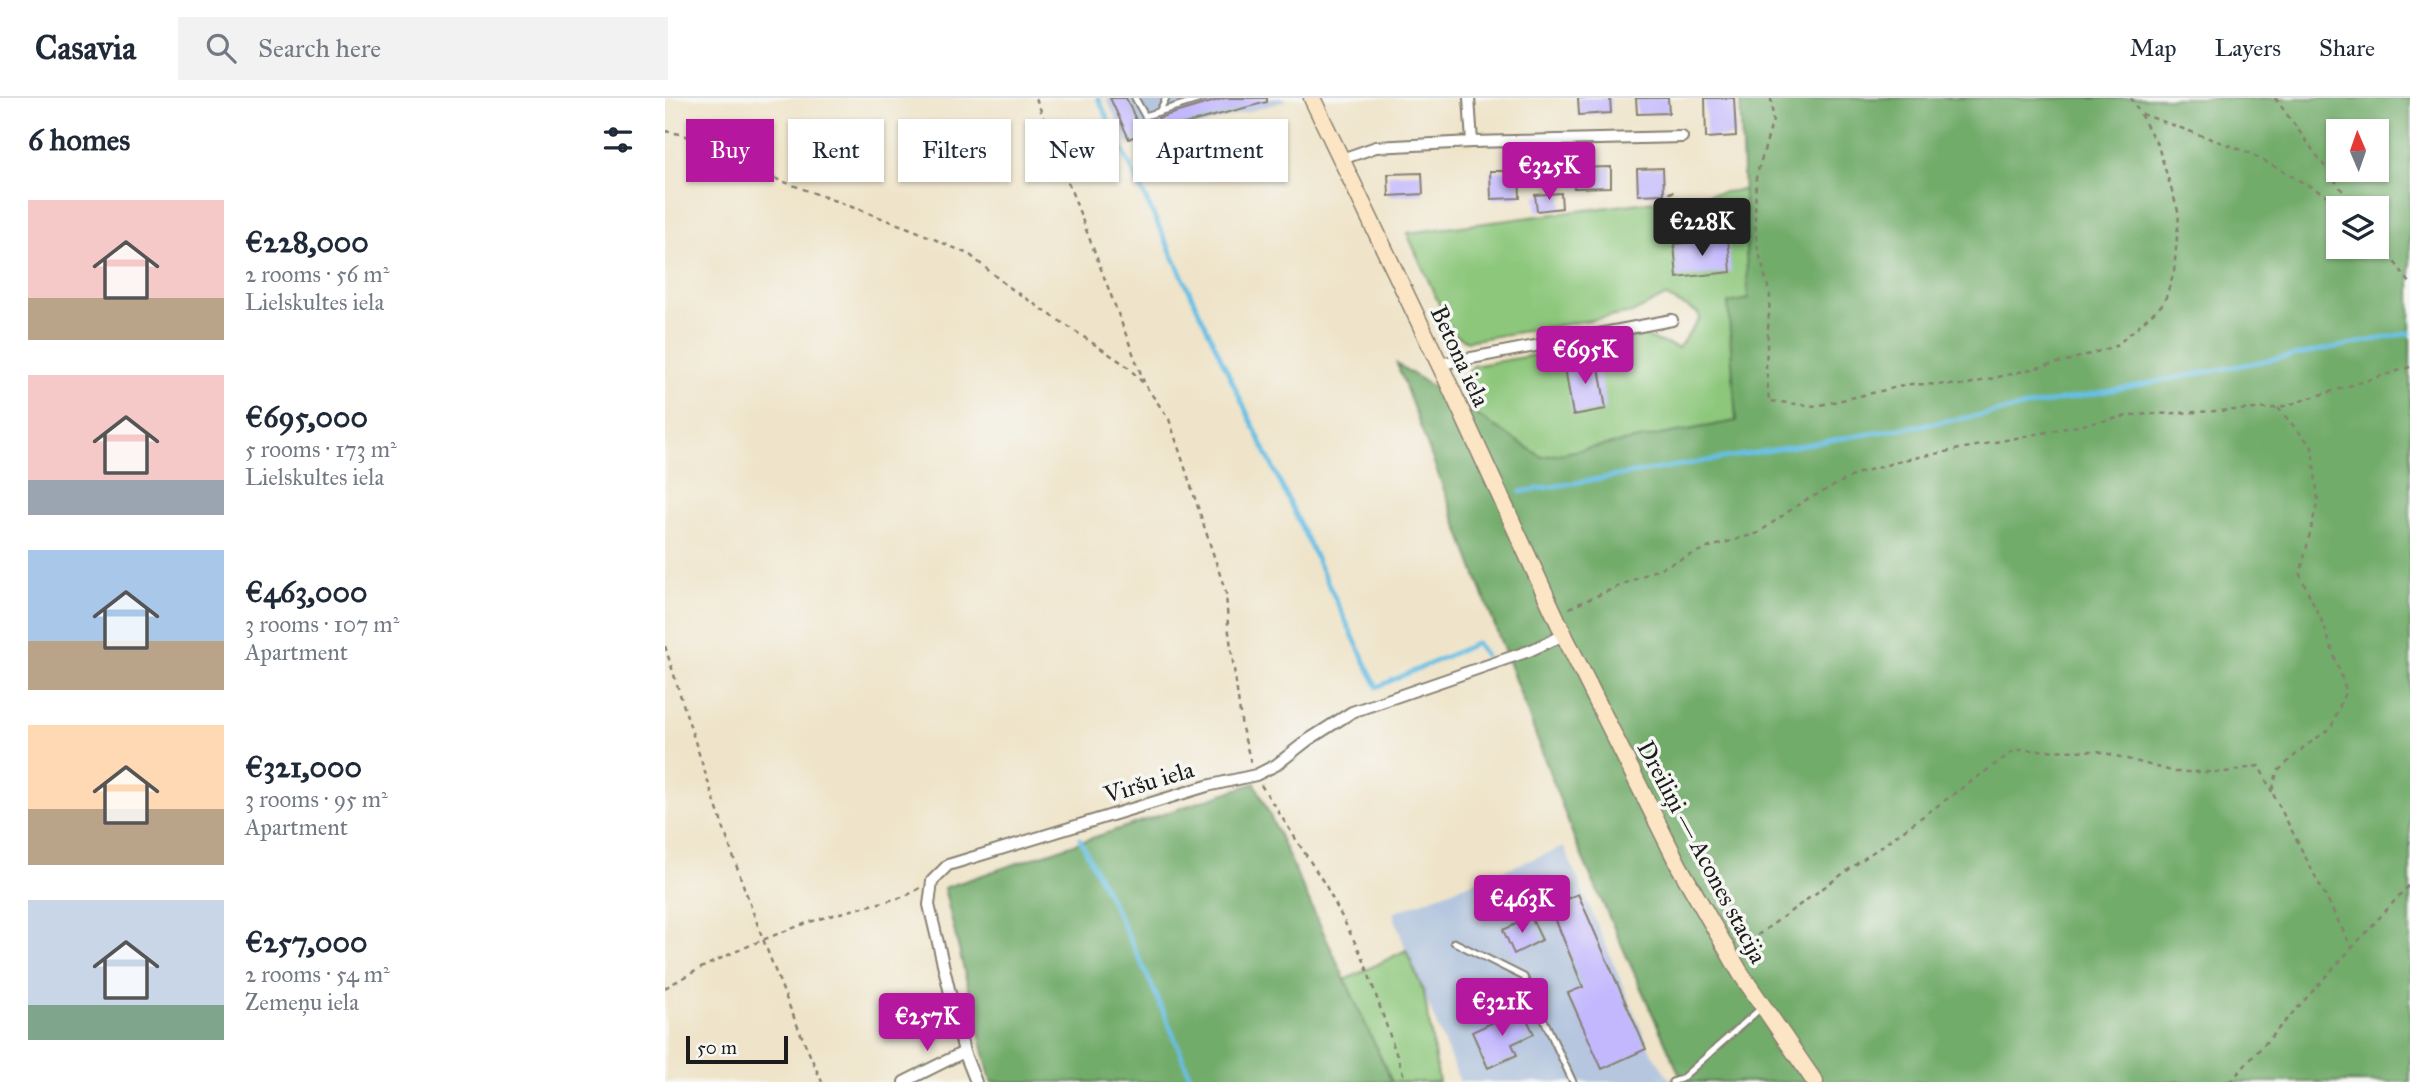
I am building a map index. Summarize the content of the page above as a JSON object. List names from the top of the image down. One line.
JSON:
{"streets":{"main road":["Betona iela","Dreiliņi — Acones stacija"],"street":["Viršu iela"]},"crossings":[["Betona iela","Viršu iela"],["Betona iela","Dreiliņi — Acones stacija"],["Viršu iela","Dreiliņi — Acones stacija"]],"scale_bar":"50 m","north":"top","page":{"header":"Casavia","search":"Search here","nav":["Map","Layers","Share"],"heading":"6 homes","chip":["Buy","Rent","Filters","New","Apartment"],"price":["€325K","€228K","€695K","€463K","€321K","€257K"],"list":[{"name":"€228,000","note":"2 rooms · 56 m² · Lielskultes iela"},{"name":"€695,000","note":"5 rooms · 173 m² · Lielskultes iela"},{"name":"€463,000","note":"3 rooms · 107 m² · Apartment"},{"name":"€321,000","note":"3 rooms · 95 m² · Apartment"},{"name":"€257,000","note":"2 rooms · 54 m² · Zemeņu iela"}],"scale":"50 m"}}
